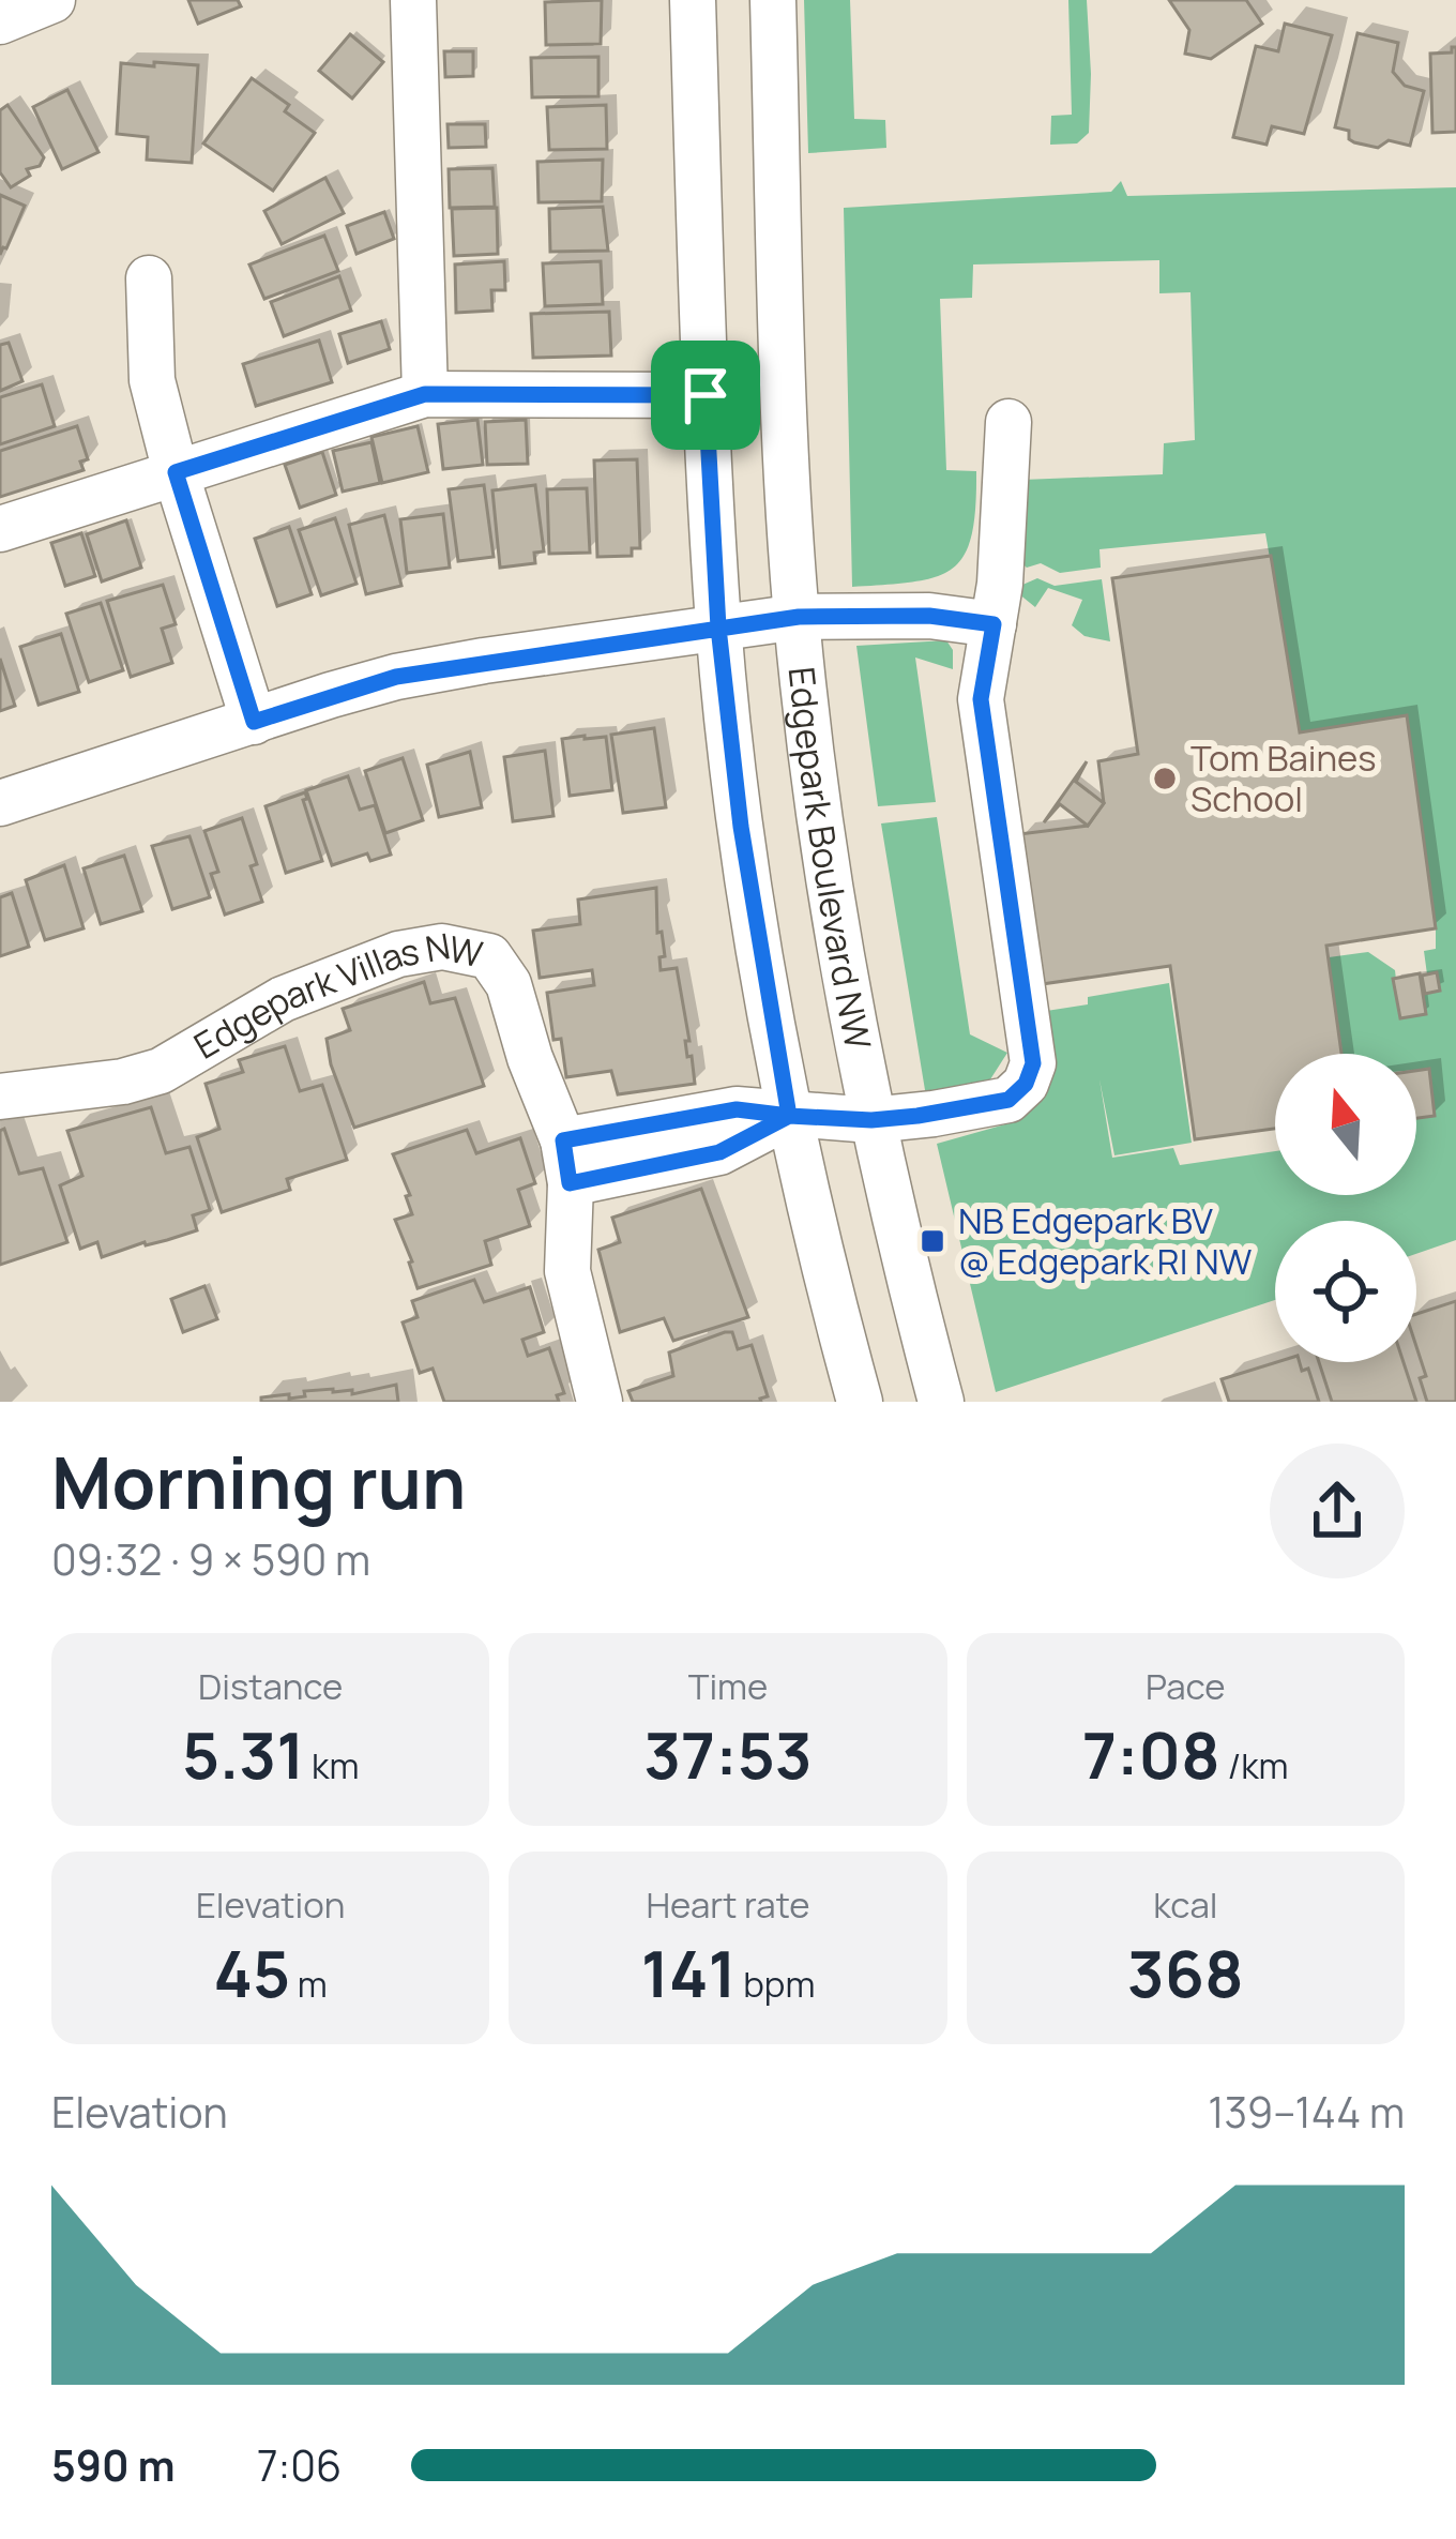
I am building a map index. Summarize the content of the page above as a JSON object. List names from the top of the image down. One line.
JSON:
{"streets":{"street":["Edgepark Boulevard NW","Edgepark Villas NW"]},"places":{"other":["Tom Baines School"],"transit":["NB Edgepark BV @ Edgepark RI NW"]},"north":"top","page":{"heading":["Morning run","09:32 · 9 × 590 m"],"stats":[["Distance","5.31 km"],["Time","37:53"],["Pace","7:08 /km"],["Elevation","45 m"],["Heart rate","141 bpm"],["kcal","368"]],"chart":["Elevation","139–144 m"],"list":[{"name":"590 m","note":"7:06"}]}}
